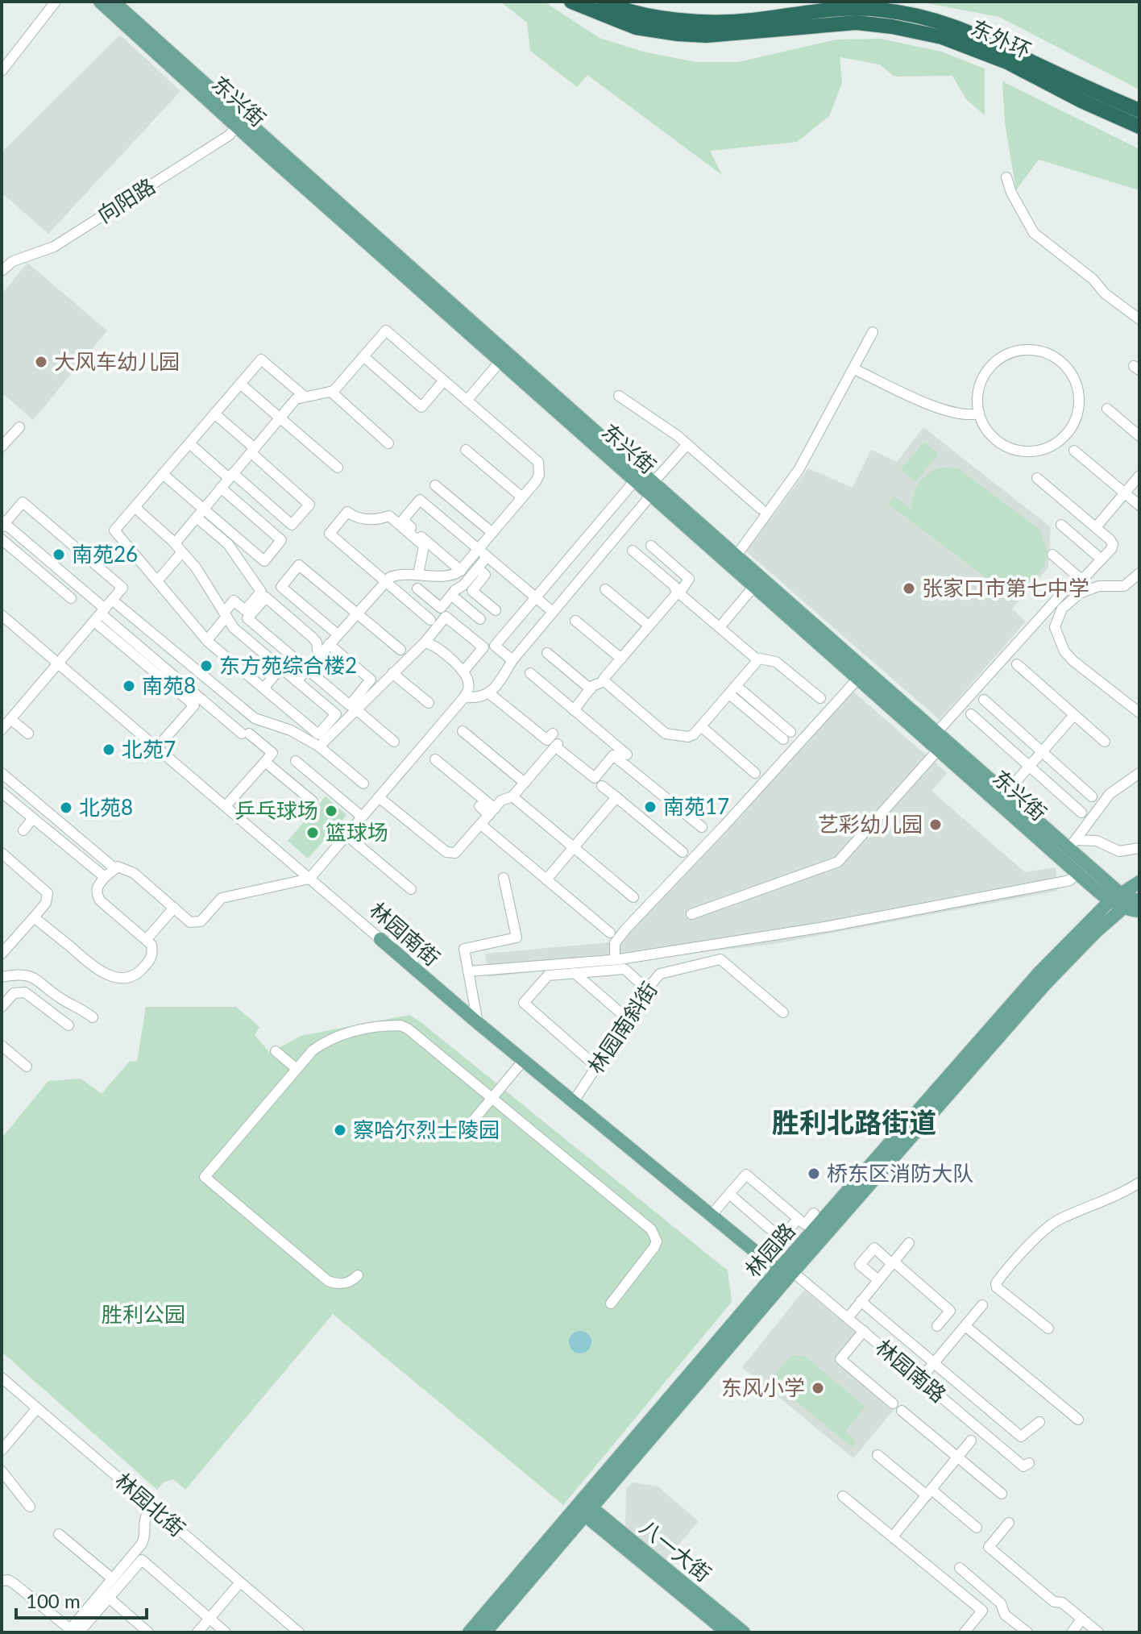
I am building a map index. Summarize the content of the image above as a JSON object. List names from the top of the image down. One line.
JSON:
{"streets":{"highway":["东外环"],"main road":["东兴街","林园南街","林园路","八一大街"],"street":["向阳路","林园南斜街","林园南路","林园北街"]},"crossings":[["东兴街","向阳路"],["东兴街","林园路"],["林园南街","林园南斜街"],["林园南街","林园路"],["林园南街","林园南路"],["林园路","林园南路"],["林园路","八一大街"]],"districts":["胜利北路街道"],"parks":["胜利公园"],"places":["大风车幼儿园","南苑26","张家口市第七中学","东方苑综合楼2","南苑8","北苑7","南苑17","北苑8","乒乓球场","艺彩幼儿园","篮球场","察哈尔烈士陵园","桥东区消防大队","东风小学"],"scale_bar":"100 m"}
